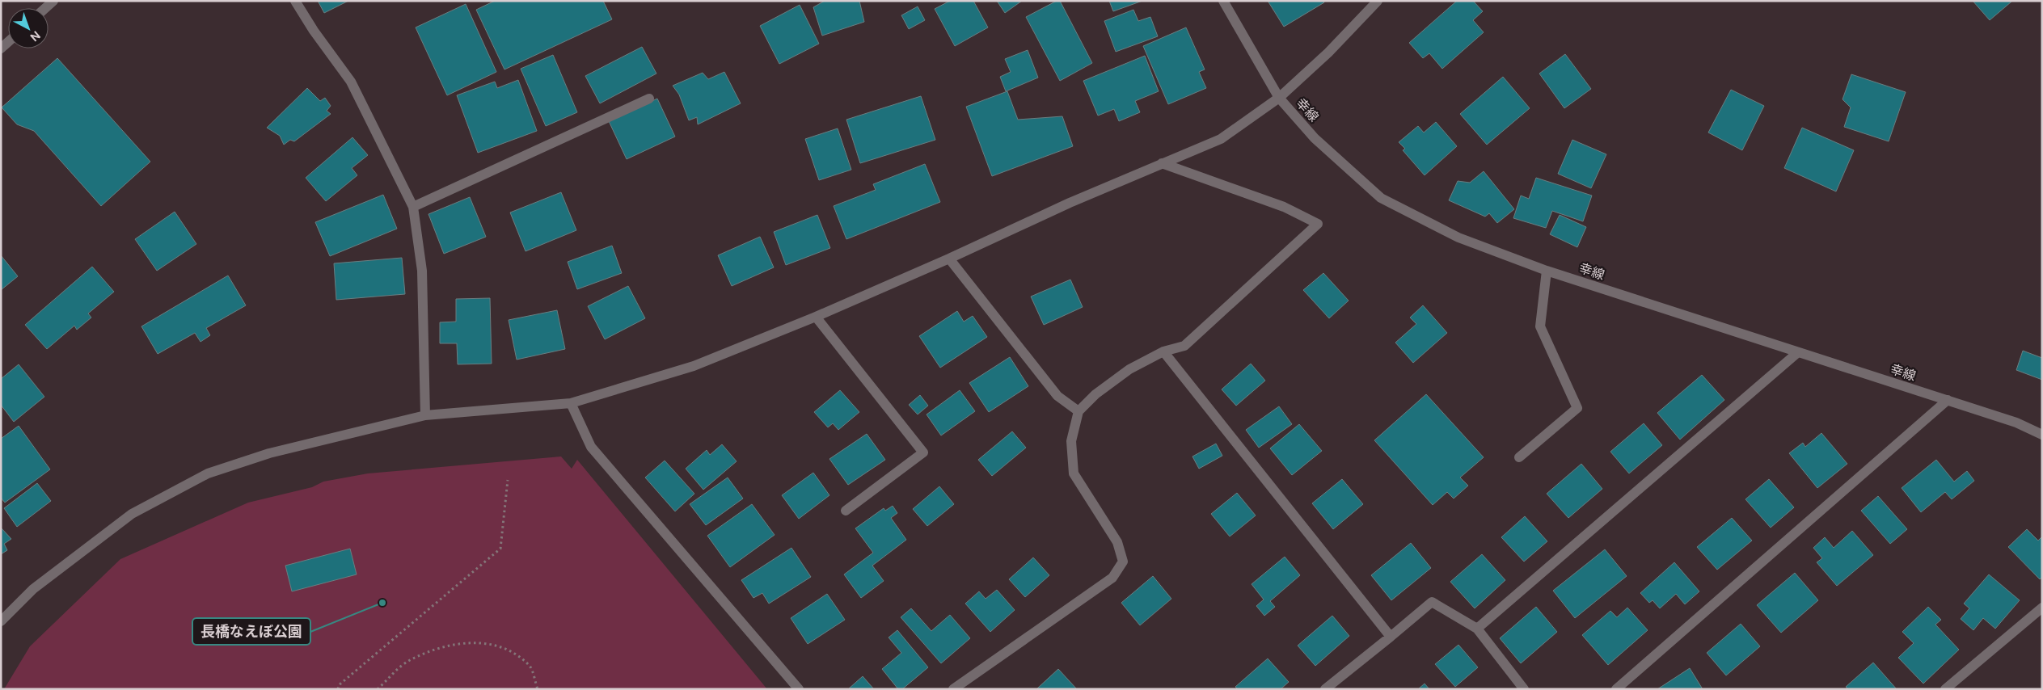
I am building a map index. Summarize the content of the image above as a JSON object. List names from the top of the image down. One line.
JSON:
{"streets":{"street":["幸線"]},"places":["長橋なえぼ公園"],"north":"bottom right"}
